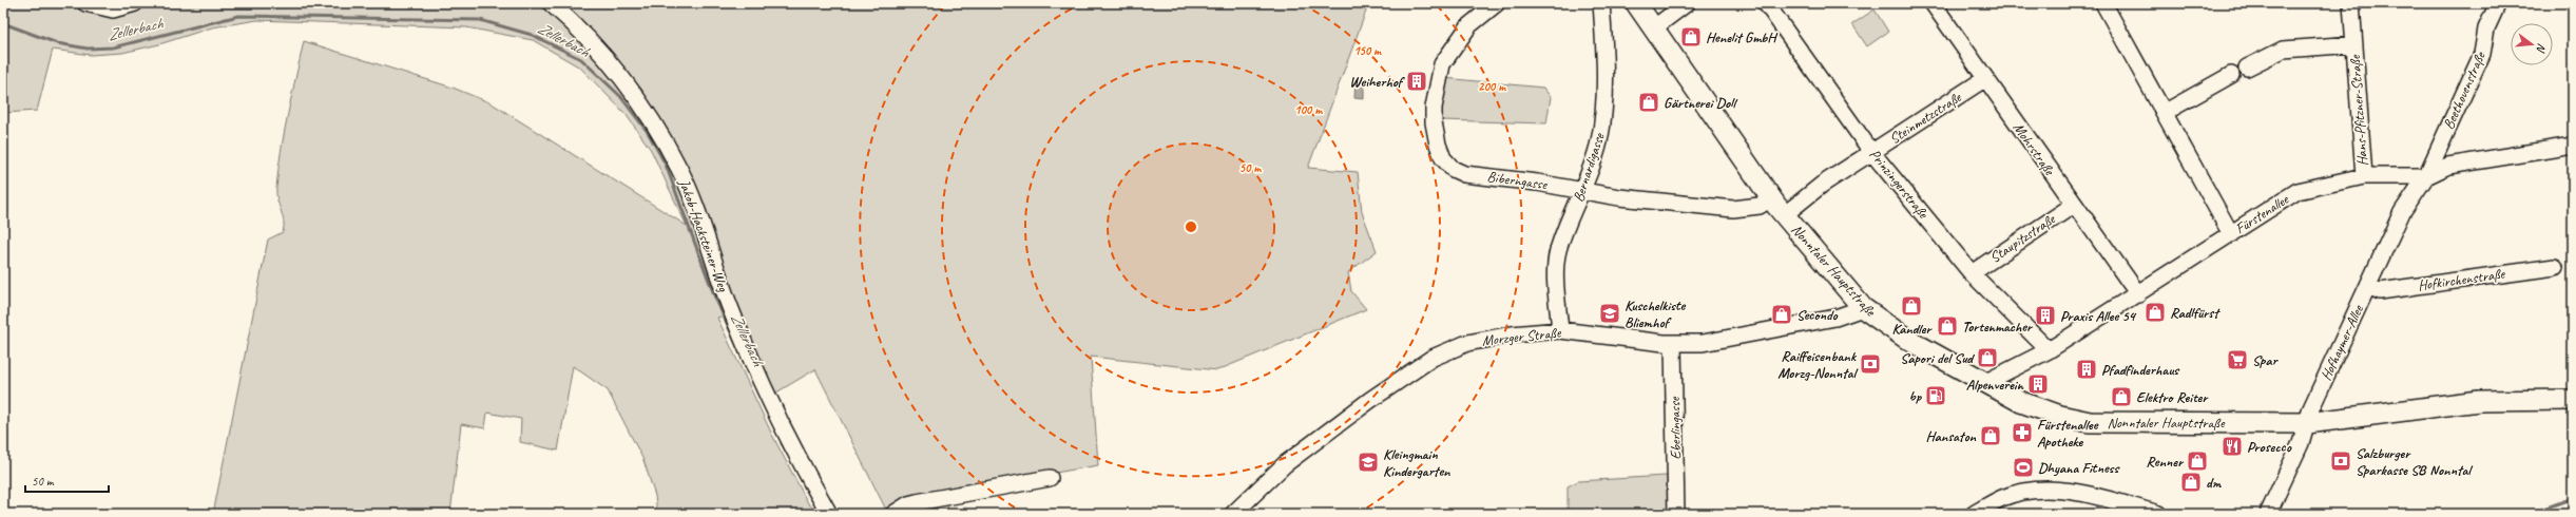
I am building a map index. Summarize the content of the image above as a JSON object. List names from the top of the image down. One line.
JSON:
{"streets":{"main road":["Nonntaler Hauptstraße"],"street":["Beethovenstraße","Hans-Pfitzner-Straße","Steinmetzstraße","Mohrstraße","Bernardigasse","Biberngasse","Prinzingerstraße","Fürstenallee","Jakob-Hacksteiner-Weg","Staupitzstraße","Hofkirchenstraße","Morzger Straße","Hofhaymer-Allee","Eberlingasse"]},"crossings":[["Beethovenstraße","Fürstenallee"],["Beethovenstraße","Hofhaymer-Allee"],["Hans-Pfitzner-Straße","Fürstenallee"],["Steinmetzstraße","Mohrstraße"],["Steinmetzstraße","Prinzingerstraße"],["Steinmetzstraße","Nonntaler Hauptstraße"],["Mohrstraße","Fürstenallee"],["Mohrstraße","Staupitzstraße"],["Bernardigasse","Biberngasse"],["Bernardigasse","Morzger Straße"],["Biberngasse","Nonntaler Hauptstraße"],["Prinzingerstraße","Fürstenallee"],["Prinzingerstraße","Staupitzstraße"],["Fürstenallee","Nonntaler Hauptstraße"],["Fürstenallee","Hofhaymer-Allee"],["Nonntaler Hauptstraße","Morzger Straße"],["Nonntaler Hauptstraße","Hofhaymer-Allee"],["Hofkirchenstraße","Hofhaymer-Allee"],["Morzger Straße","Eberlingasse"]],"water":["Zellerbach"],"places":{"shop":["Henelit GmbH","Gärtnerei Doll","Kandler","Radlfürst","Secondo","Tortenmacher","Sapori del Sud","Elektro Reiter","Hansaton","Renner","dm"],"building":["Weiherhof","Praxis Allee 54","Pfadfinderhaus","Alpenverein"],"school or university":["Kuschelkiste Bliemhof","Kleingmain Kindergarten"],"supermarket":["Spar"],"bank":["Raiffeisenbank Morzg-Nonntal","Salzburger Sparkasse SB Nonntal"],"fuel station":["bp"],"pharmacy":["Fürstenallee Apotheke"],"restaurant":["Prosecco"],"sports":["Dhyana Fitness"]},"scale_bar":"50 m","north":"right","rings":["150 m","200 m","100 m","50 m"]}
